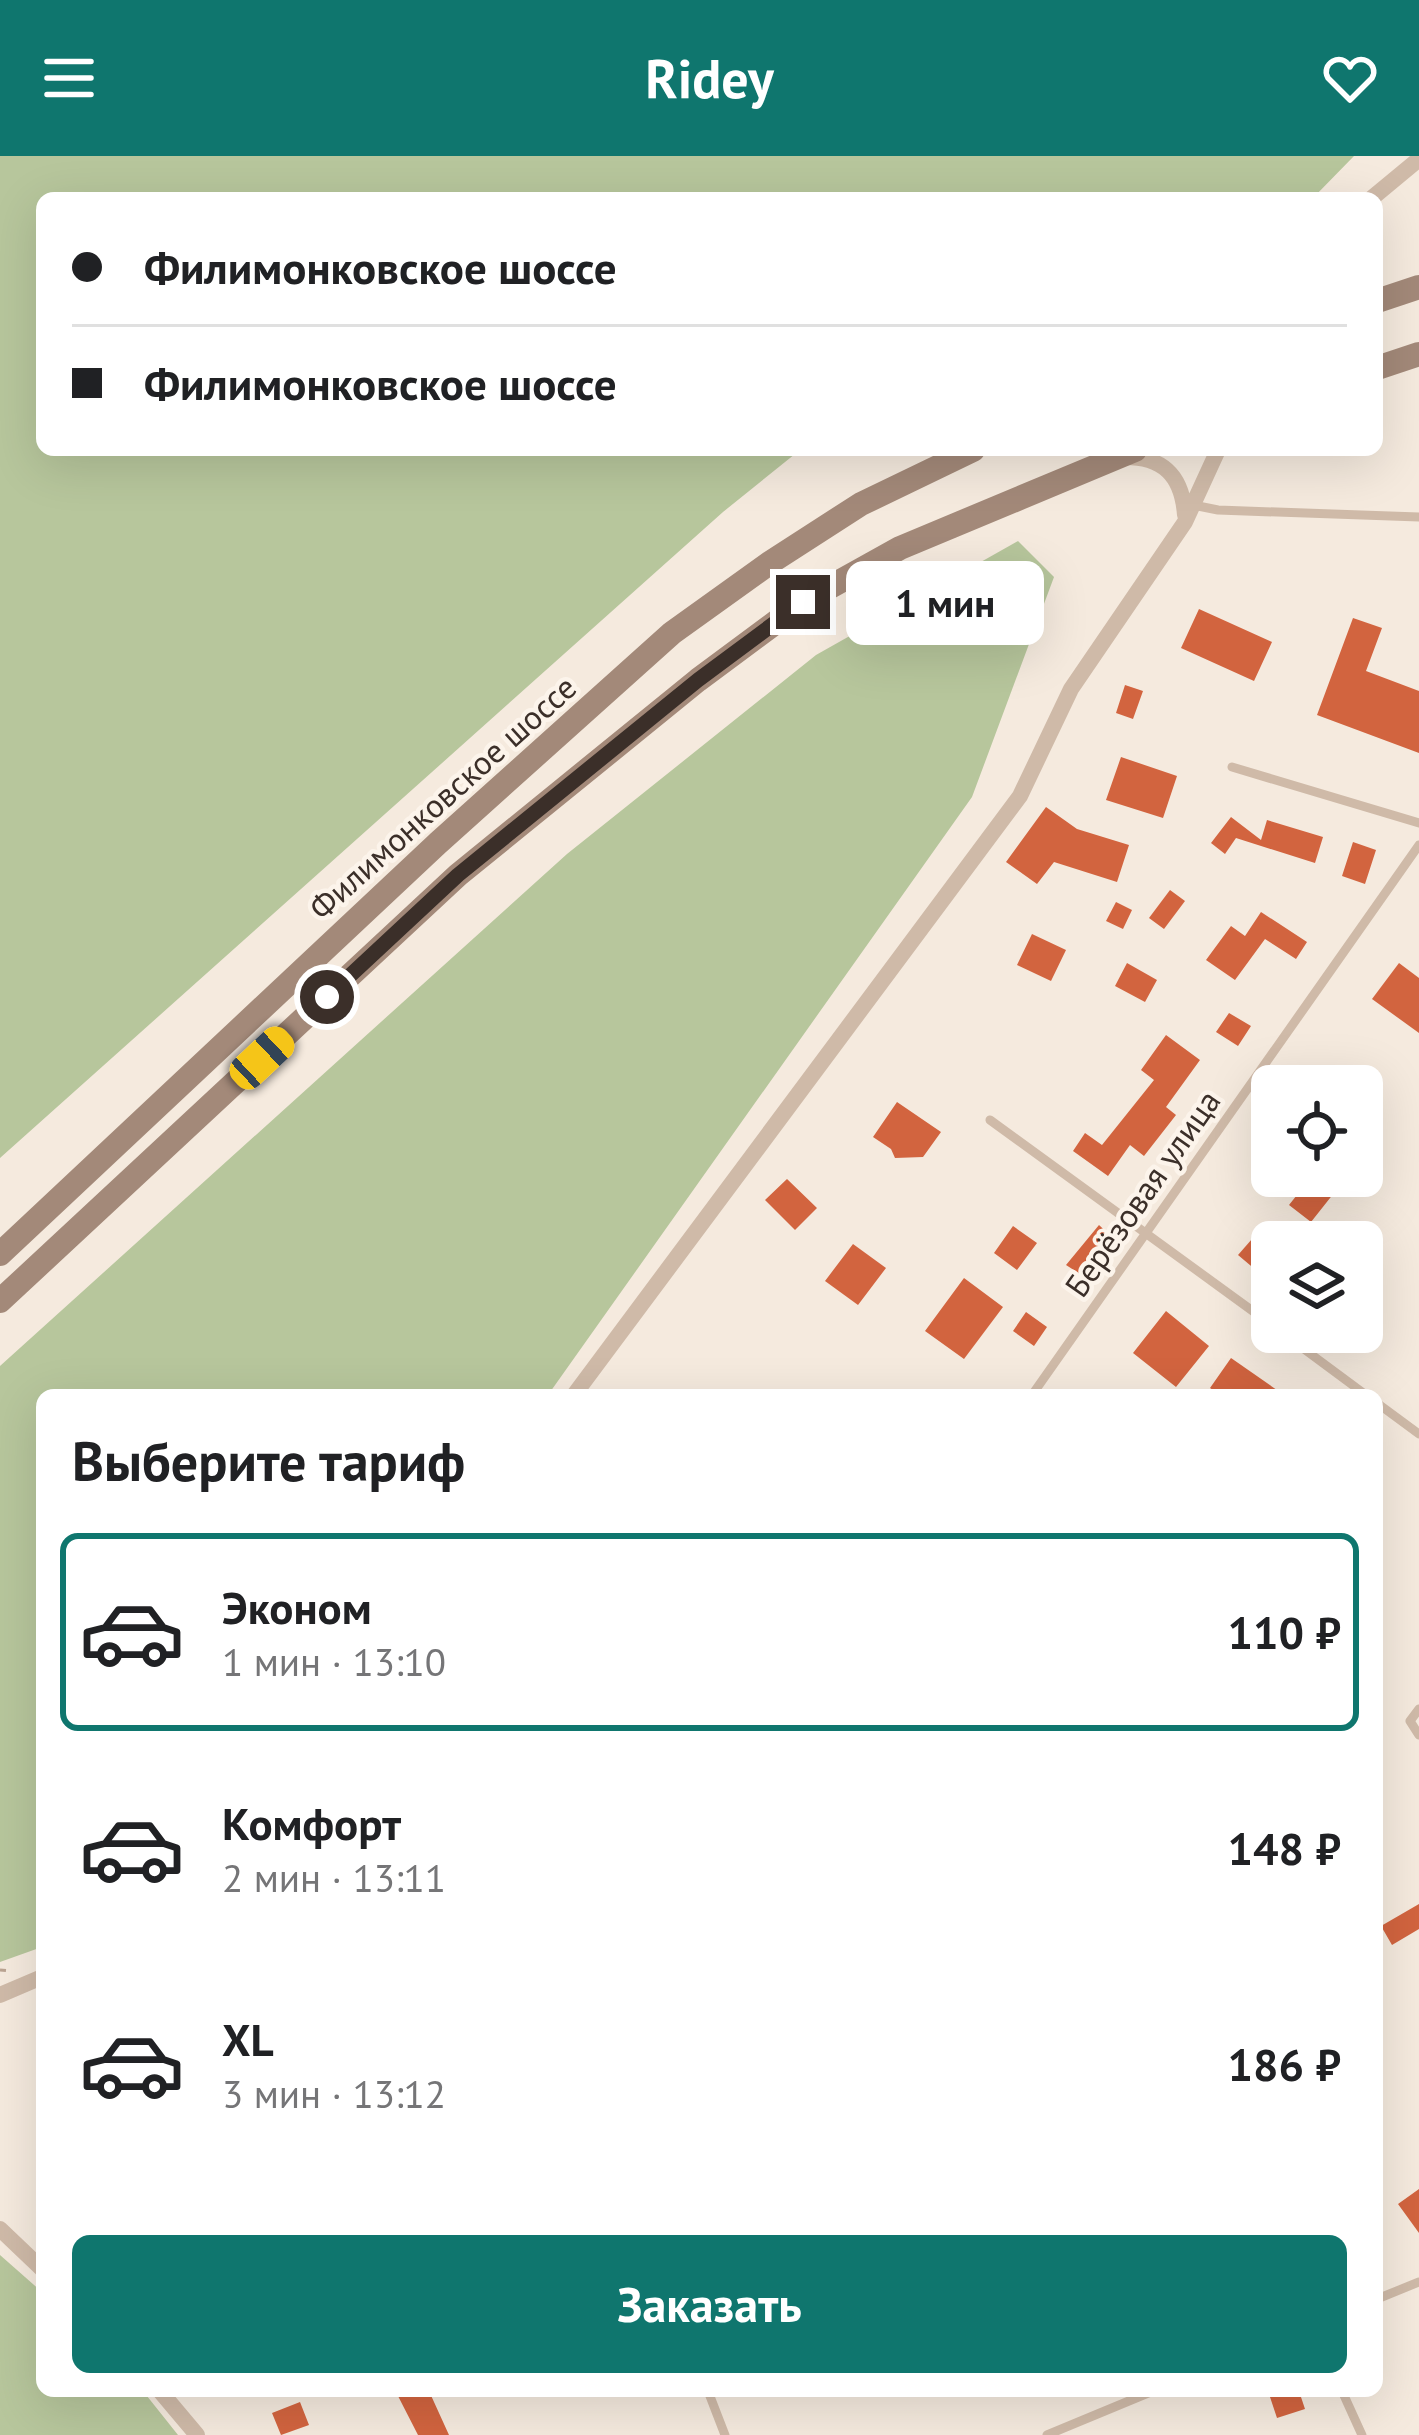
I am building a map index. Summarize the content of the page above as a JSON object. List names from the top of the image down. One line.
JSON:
{"streets":{"main road":["Филимонковское шоссе"],"lane":["Берёзовая улица"]},"page":{"header":"Ridey","banner":["Филимонковское шоссе","Филимонковское шоссе"],"bubble":"1 мин","heading":"Выберите тариф","list":[{"name":"Эконом","note":"1 мин · 13:10","value":"110 ₽"},{"name":"Комфорт","note":"2 мин · 13:11","value":"148 ₽"},{"name":"XL","note":"3 мин · 13:12","value":"186 ₽"}],"buttons":"Заказать"}}
